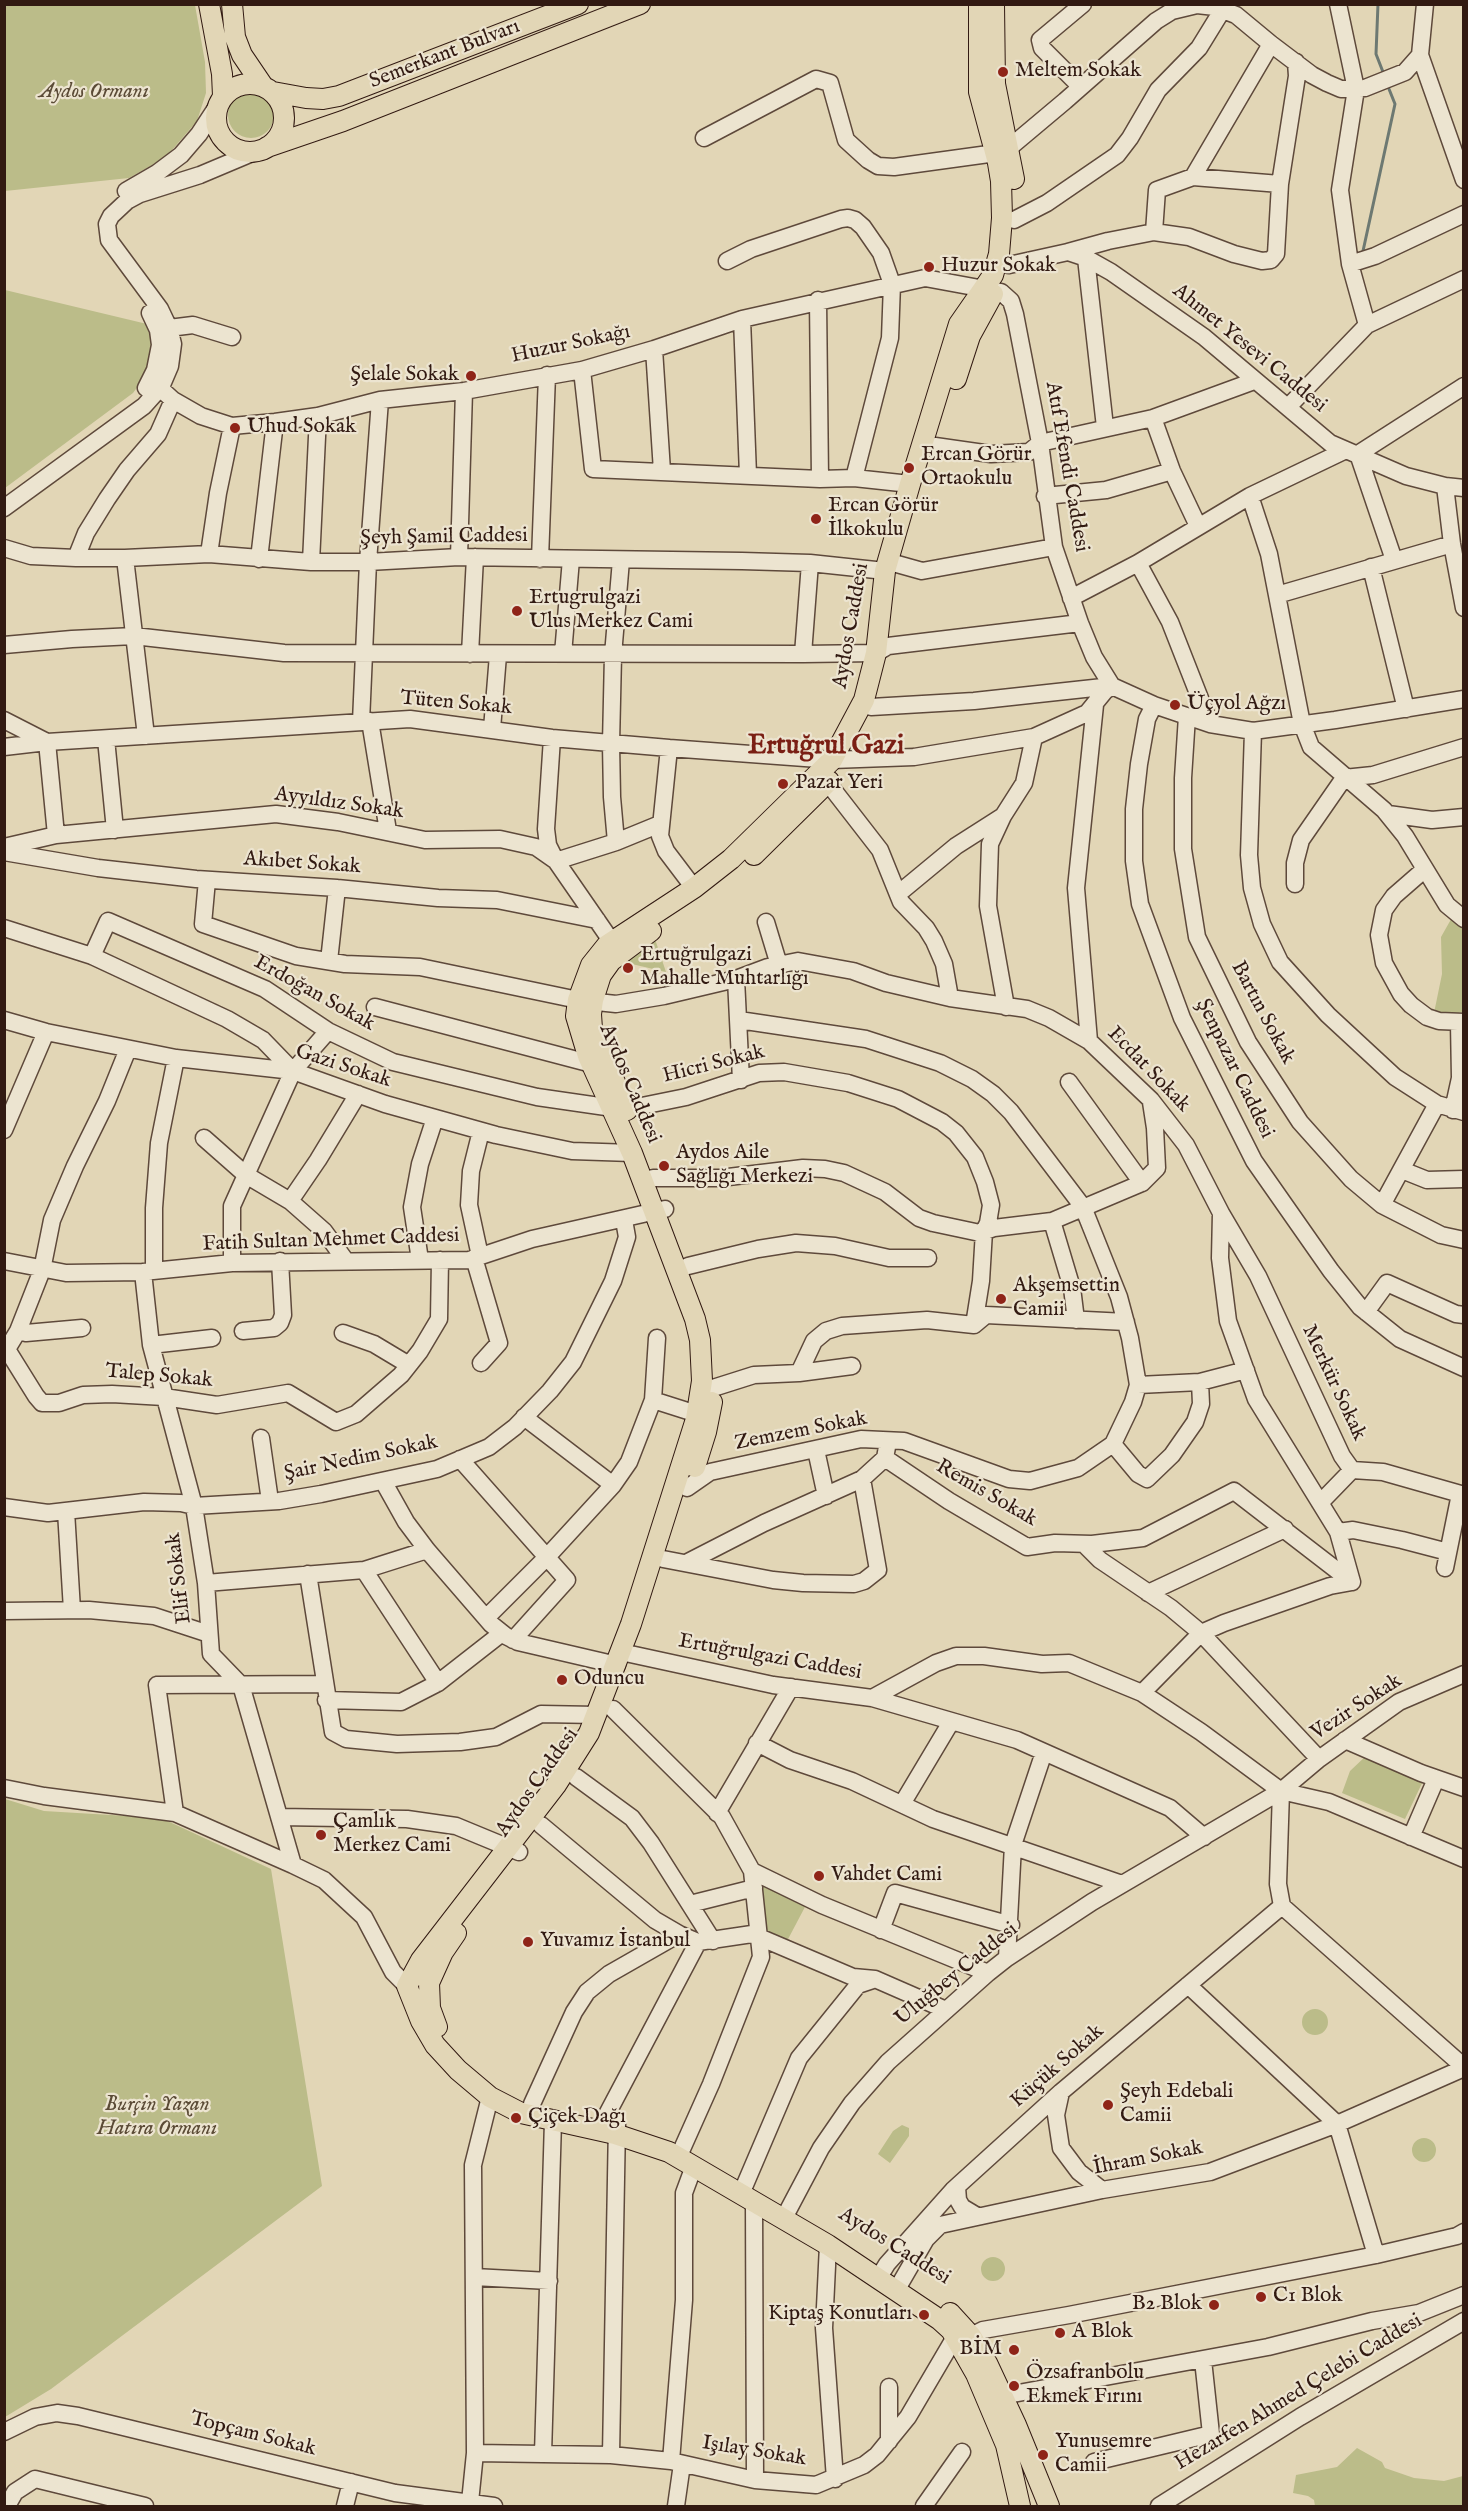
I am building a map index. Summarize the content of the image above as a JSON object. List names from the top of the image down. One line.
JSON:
{"streets":{"main road":["Semerkant Bulvarı","Aydos Caddesi"],"street":["Huzur Sokağı","Ahmet Yesevi Caddesi","Atıf Efendi Caddesi","Şeyh Şamil Caddesi","Tüten Sokak","Ayyıldız Sokak","Akıbet Sokak","Erdoğan Sokak","Bartın Sokak","Hicri Sokak","Gazi Sokak","Şenpazar Caddesi","Ecdat Sokak","Fatih Sultan Mehmet Caddesi","Talep Sokak","Merkür Sokak","Zemzem Sokak","Şair Nedim Sokak","Remis Sokak","Elif Sokak","Ertuğrulgazi Caddesi","Vezir Sokak","Uluğbey Caddesi","Küçük Sokak","İhram Sokak","Hezarfen Ahmed Çelebi Caddesi","Topçam Sokak","Işılay Sokak"]},"crossings":[["Huzur Sokağı","Atıf Efendi Caddesi"],["Huzur Sokağı","Aydos Caddesi"],["Atıf Efendi Caddesi","Şeyh Şamil Caddesi"],["Atıf Efendi Caddesi","Tüten Sokak"],["Şeyh Şamil Caddesi","Aydos Caddesi"],["Aydos Caddesi","Tüten Sokak"],["Aydos Caddesi","Erdoğan Sokak"],["Aydos Caddesi","Hicri Sokak"],["Aydos Caddesi","Gazi Sokak"],["Aydos Caddesi","Ecdat Sokak"],["Aydos Caddesi","Fatih Sultan Mehmet Caddesi"],["Aydos Caddesi","Zemzem Sokak"],["Aydos Caddesi","Ertuğrulgazi Caddesi"],["Aydos Caddesi","Uluğbey Caddesi"],["Aydos Caddesi","Küçük Sokak"],["Aydos Caddesi","İhram Sokak"],["Aydos Caddesi","Işılay Sokak"],["Ayyıldız Sokak","Akıbet Sokak"],["Akıbet Sokak","Ecdat Sokak"],["Erdoğan Sokak","Hicri Sokak"],["Gazi Sokak","Elif Sokak"],["Ecdat Sokak","Merkür Sokak"],["Ecdat Sokak","Remis Sokak"],["Fatih Sultan Mehmet Caddesi","Talep Sokak"],["Fatih Sultan Mehmet Caddesi","Şair Nedim Sokak"],["Fatih Sultan Mehmet Caddesi","Elif Sokak"],["Talep Sokak","Elif Sokak"],["Şair Nedim Sokak","Elif Sokak"],["Ertuğrulgazi Caddesi","Vezir Sokak"],["Ertuğrulgazi Caddesi","Uluğbey Caddesi"],["Vezir Sokak","Uluğbey Caddesi"]],"districts":["Ertuğrul Gazi"],"parks":["Aydos Ormanı","Burçin Yazan Hatıra Ormanı"],"places":["Meltem Sokak","Huzur Sokak","Şelale Sokak","Uhud Sokak","Ercan Görür Ortaokulu","Ercan Görür İlkokulu","Ertugrulgazi Ulus Merkez Cami","Üçyol Ağzı","Pazar Yeri","Ertuğrulgazi Mahalle Muhtarlığı","Aydos Aile Sağlığı Merkezi","Akşemsettin Camii","Oduncu","Çamlık Merkez Cami","Vahdet Cami","Yuvamız İstanbul","Şeyh Edebali Camii","Çiçek Dağı","C1 Blok","B2 Blok","Kiptaş Konutları","A Blok","BİM","Özsafranbolu Ekmek Fırını","Yunusemre Cami̇i̇"]}
